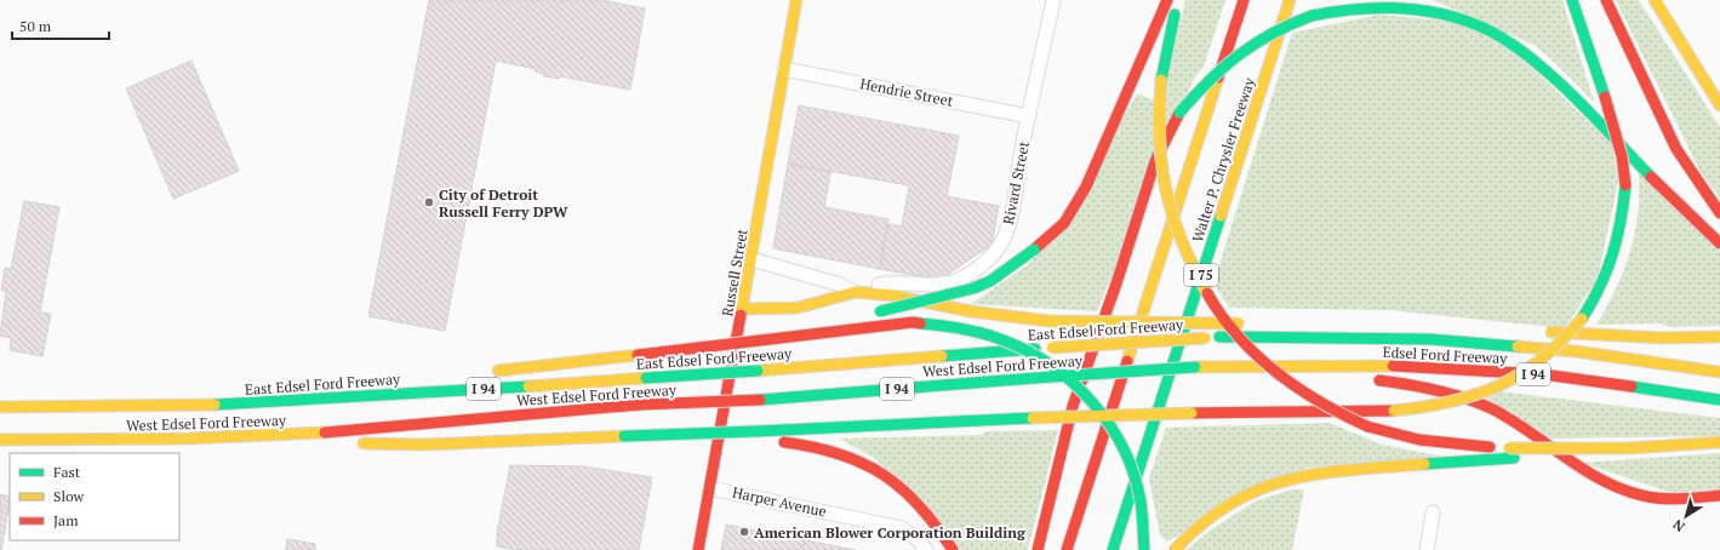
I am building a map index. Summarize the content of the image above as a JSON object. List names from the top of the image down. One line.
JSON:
{"streets":{"main road":["Walter P. Chrysler Freeway","Russell Street","I 75","East Edsel Ford Freeway","Edsel Ford Freeway","West Edsel Ford Freeway","I 94"],"street":["Hendrie Street","Rivard Street","Harper Avenue"]},"crossings":[["Hendrie Street","Rivard Street"],["Hendrie Street","Russell Street"],["Russell Street","Harper Avenue"],["East Edsel Ford Freeway","Edsel Ford Freeway"],["Edsel Ford Freeway","West Edsel Ford Freeway"]],"places":["City of Detroit Russell Ferry DPW","American Blower Corporation Building"],"legend":["Fast","Slow","Jam"],"scale_bar":"50 m","north":"bottom left"}
